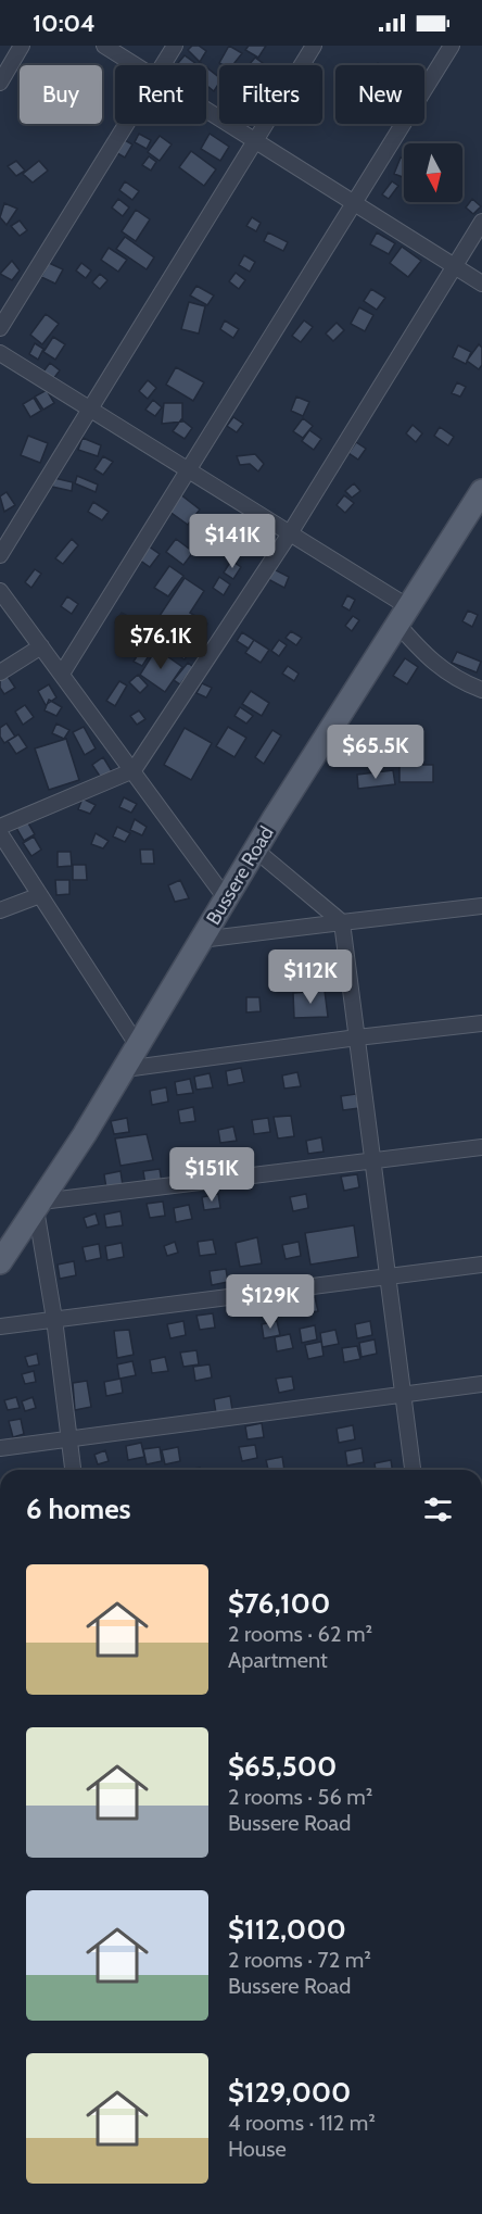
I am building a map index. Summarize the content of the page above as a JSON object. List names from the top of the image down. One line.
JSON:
{"streets":{"main road":["Bussere Road"]},"north":"bottom","page":{"status":"10:04","chip":["Buy","Rent","Filters","New"],"price":["$141K","$76.1K","$65.5K","$112K","$151K","$129K"],"heading":"6 homes","list":[{"name":"$76,100","note":"2 rooms · 62 m² · Apartment"},{"name":"$65,500","note":"2 rooms · 56 m² · Bussere Road"},{"name":"$112,000","note":"2 rooms · 72 m² · Bussere Road"},{"name":"$129,000","note":"4 rooms · 112 m² · House"}]}}
